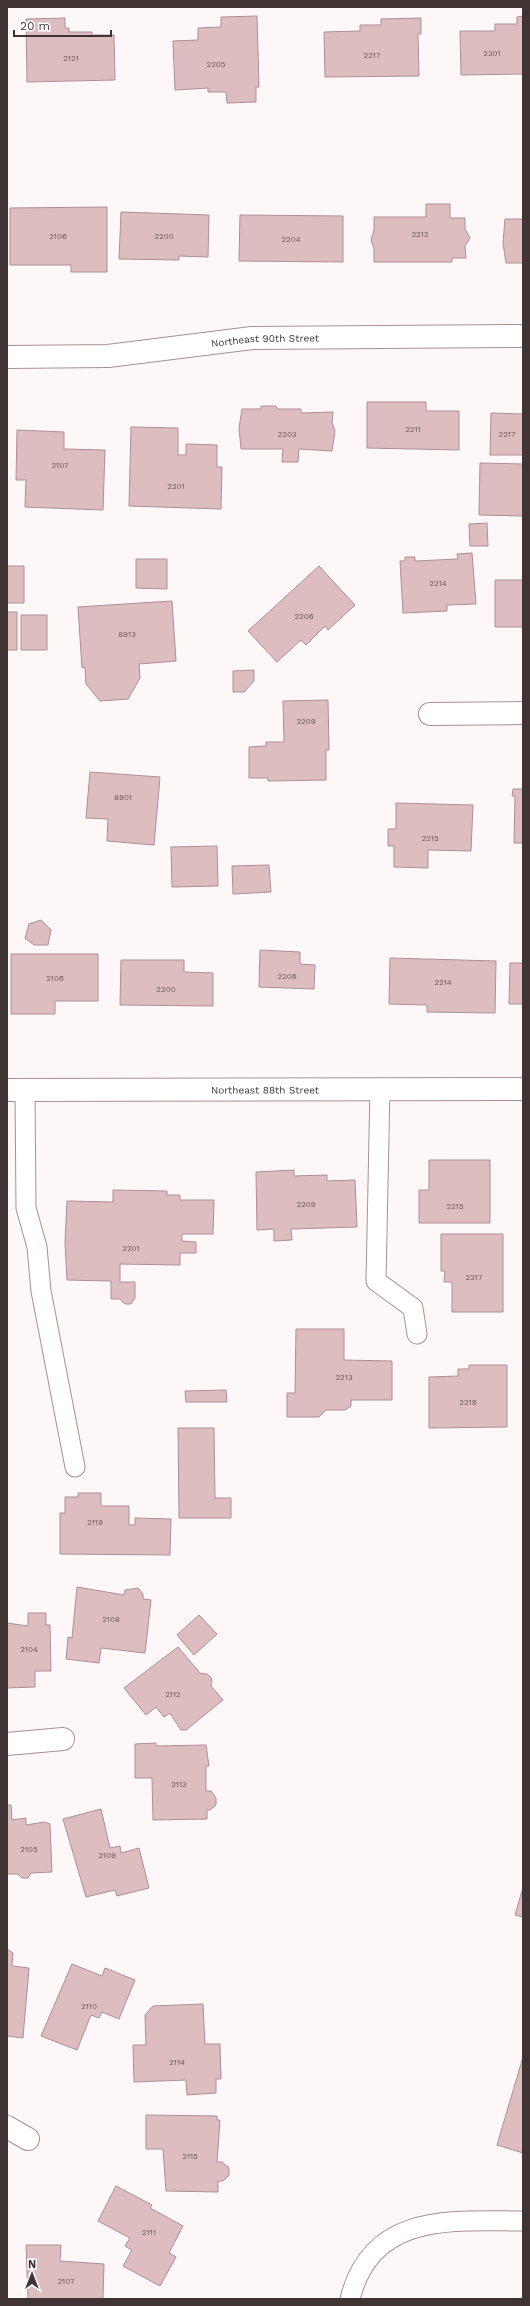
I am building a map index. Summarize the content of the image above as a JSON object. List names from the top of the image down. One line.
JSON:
{"streets":{"street":["Northeast 90th Street","Northeast 88th Street"]},"house_numbers":["2301","2217","2121","2205","2212","2106","2200","2204","2211","2203","2217","2107","2201","2214","2206","8913","2209","8901","2215","2206","2106","2214","2200","2209","2215","2201","2217","2213","2219","2119","2108","2104","2112","2113","2105","2109","2110","2114","2115","2111","2107"],"scale_bar":"20 m","north":"top"}
